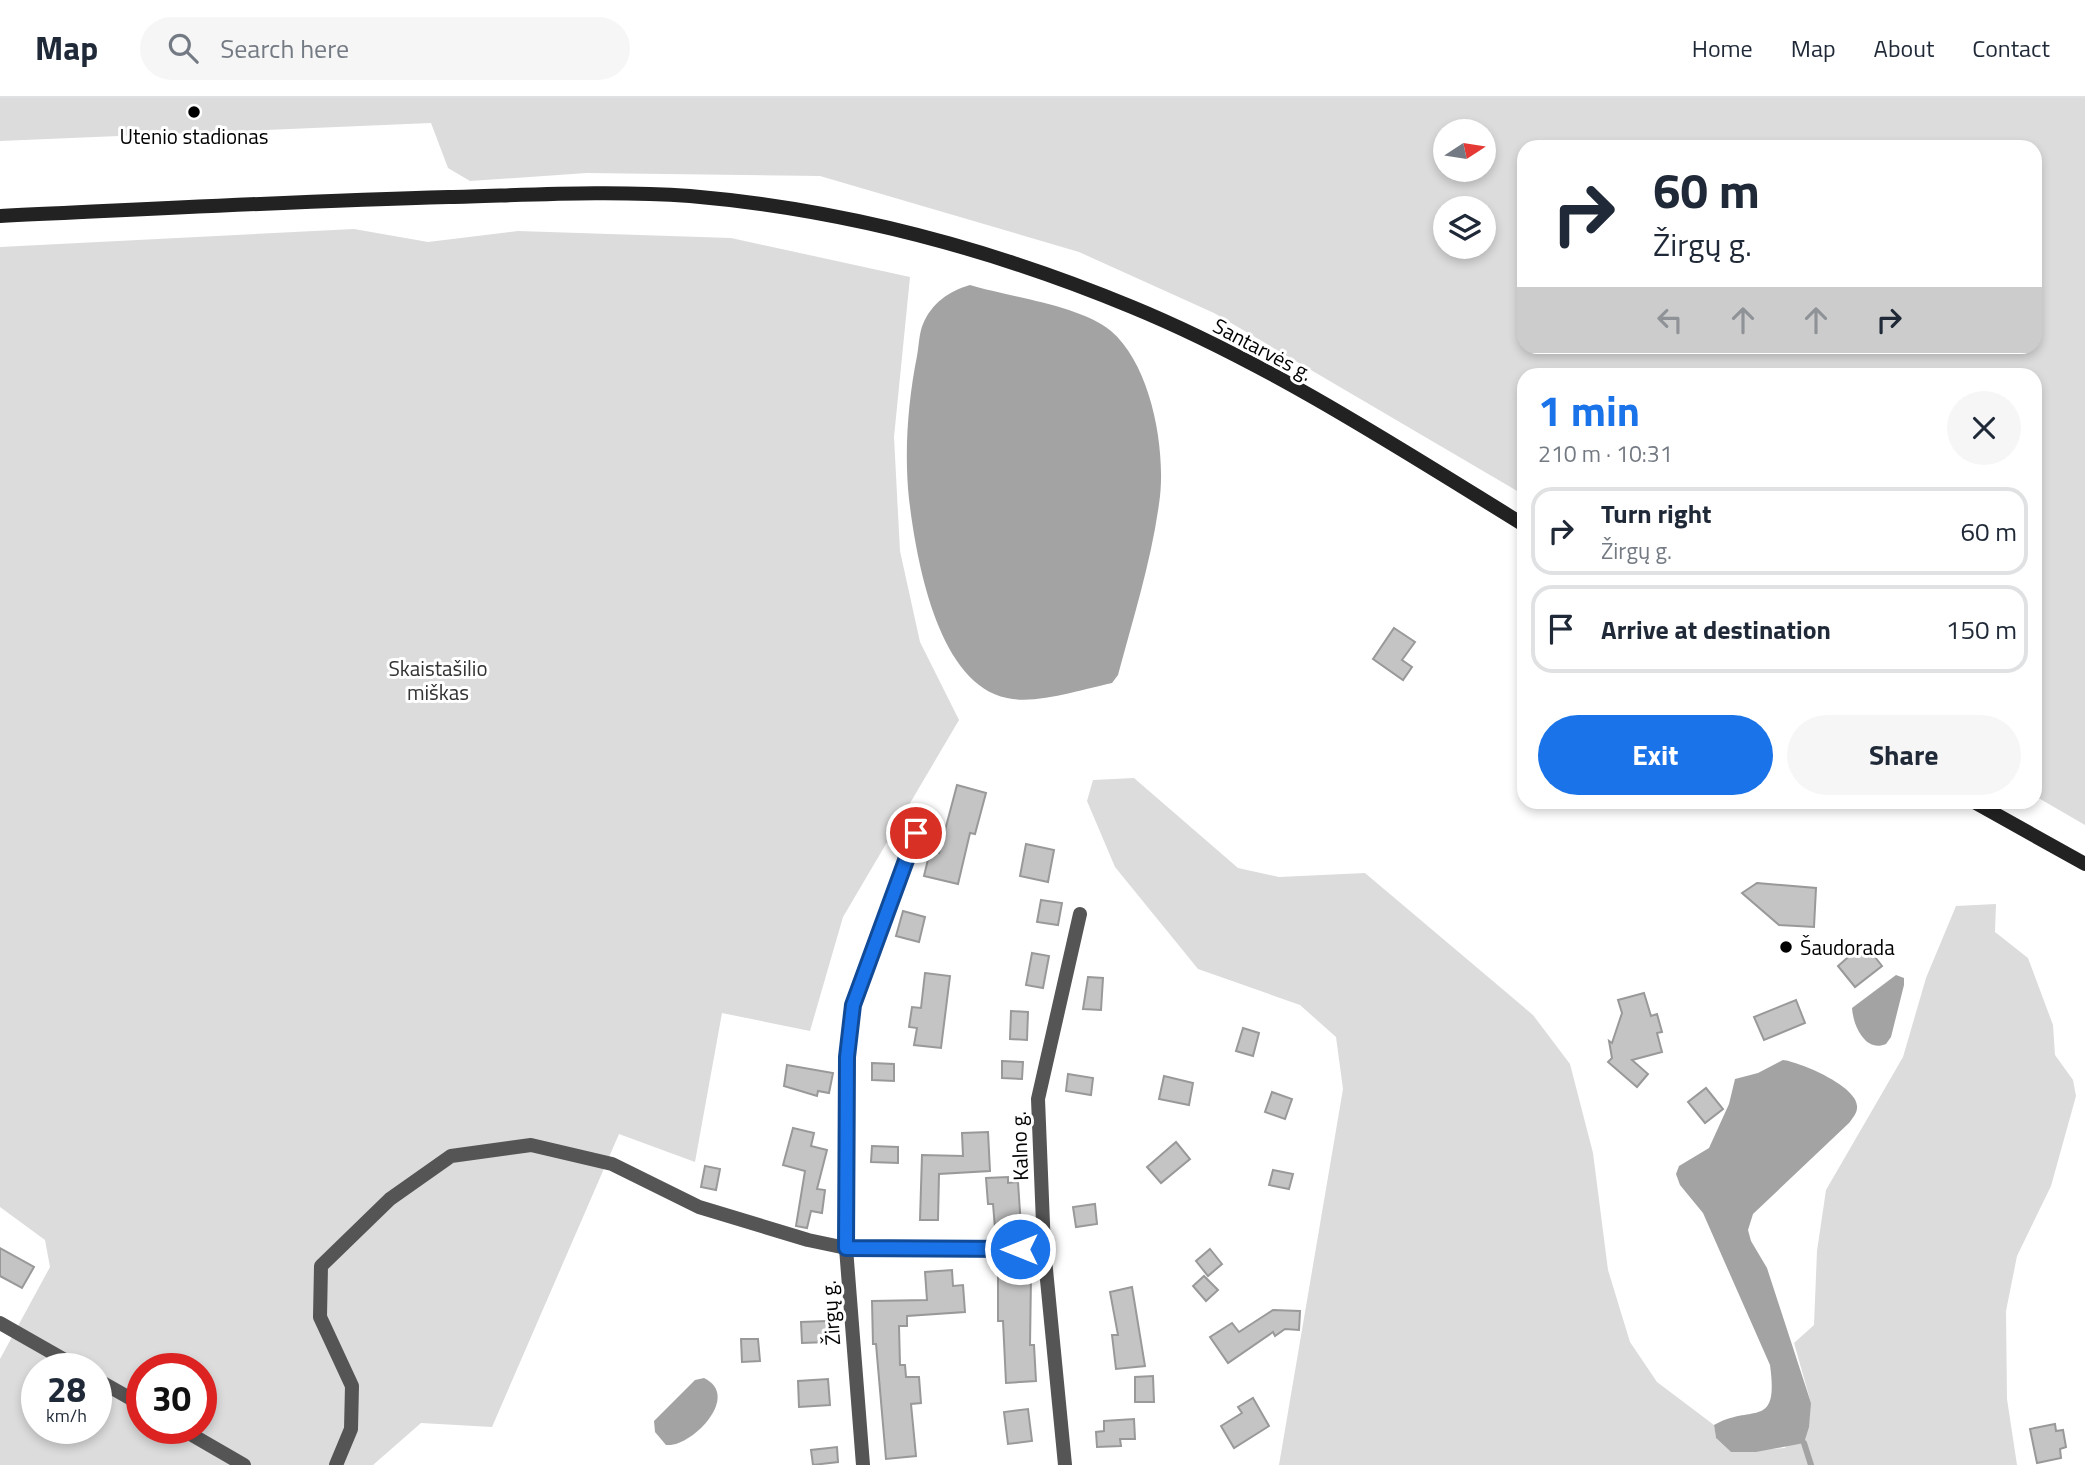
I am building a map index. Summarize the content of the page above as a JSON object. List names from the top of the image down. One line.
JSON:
{"streets":{"main road":["Santarvės g."],"street":["Kalno g.","Žirgų g."]},"parks":["Skaistašilio miškas"],"places":["Utenio stadionas","Šaudorada"],"north":"right","page":{"header":"Map","search":"Search here","nav":["Home","Map","About","Contact"],"turn":["60 m","Žirgų g."],"heading":["1 min","210 m · 10:31"],"list":[{"name":"Turn right","note":"Žirgų g.","value":"60 m"},{"name":"Arrive at destination","value":"150 m"}],"buttons":["Exit","Share"],"speed":"28 km/h","limit":"30"}}
